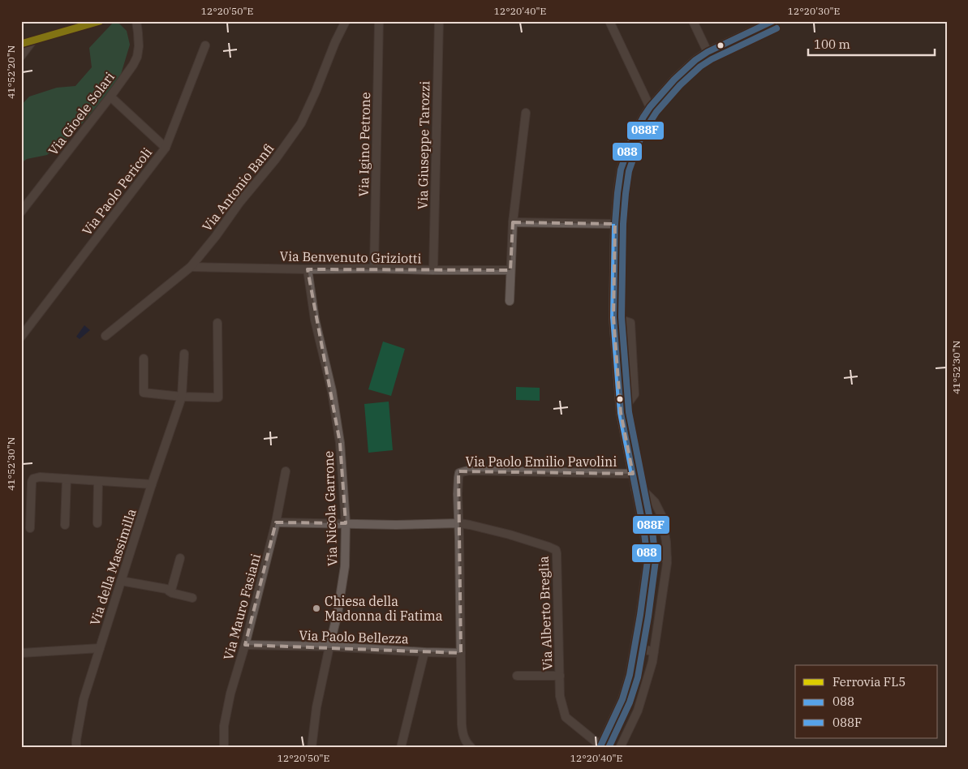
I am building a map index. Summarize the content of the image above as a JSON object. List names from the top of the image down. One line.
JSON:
{"streets":{"street":["Via Gioele Solari","Via Igino Petrone","Via Giuseppe Tarozzi","Via Antonio Banfi","Via Paolo Pericoli","Via Benvenuto Griziotti","Via Paolo Emilio Pavolini","Via Nicola Garrone","Via della Massimilla","Via Mauro Fasiani","Via Alberto Breglia","Via Paolo Bellezza"]},"crossings":[["Via Igino Petrone","Via Benvenuto Griziotti"],["Via Giuseppe Tarozzi","Via Benvenuto Griziotti"],["Via Antonio Banfi","Via Benvenuto Griziotti"],["Via Benvenuto Griziotti","Via Nicola Garrone"],["Via Paolo Emilio Pavolini","Via Alberto Breglia"],["Via Paolo Emilio Pavolini","Via Paolo Bellezza"],["Via Nicola Garrone","Via Alberto Breglia"],["Via Nicola Garrone","Via Paolo Bellezza"],["Via Mauro Fasiani","Via Alberto Breglia"],["Via Mauro Fasiani","Via Paolo Bellezza"]],"places":["Chiesa della Madonna di Fatima"],"lines":["rail line FL5","transit line 088","transit line 088F"],"legend":["Ferrovia FL5","088","088F"],"scale_bar":"100 m","coordinates":["12°20'50\"E","12°20'40\"E","12°20'30\"E","41°52'20\"N","41°52'30\"N"]}
